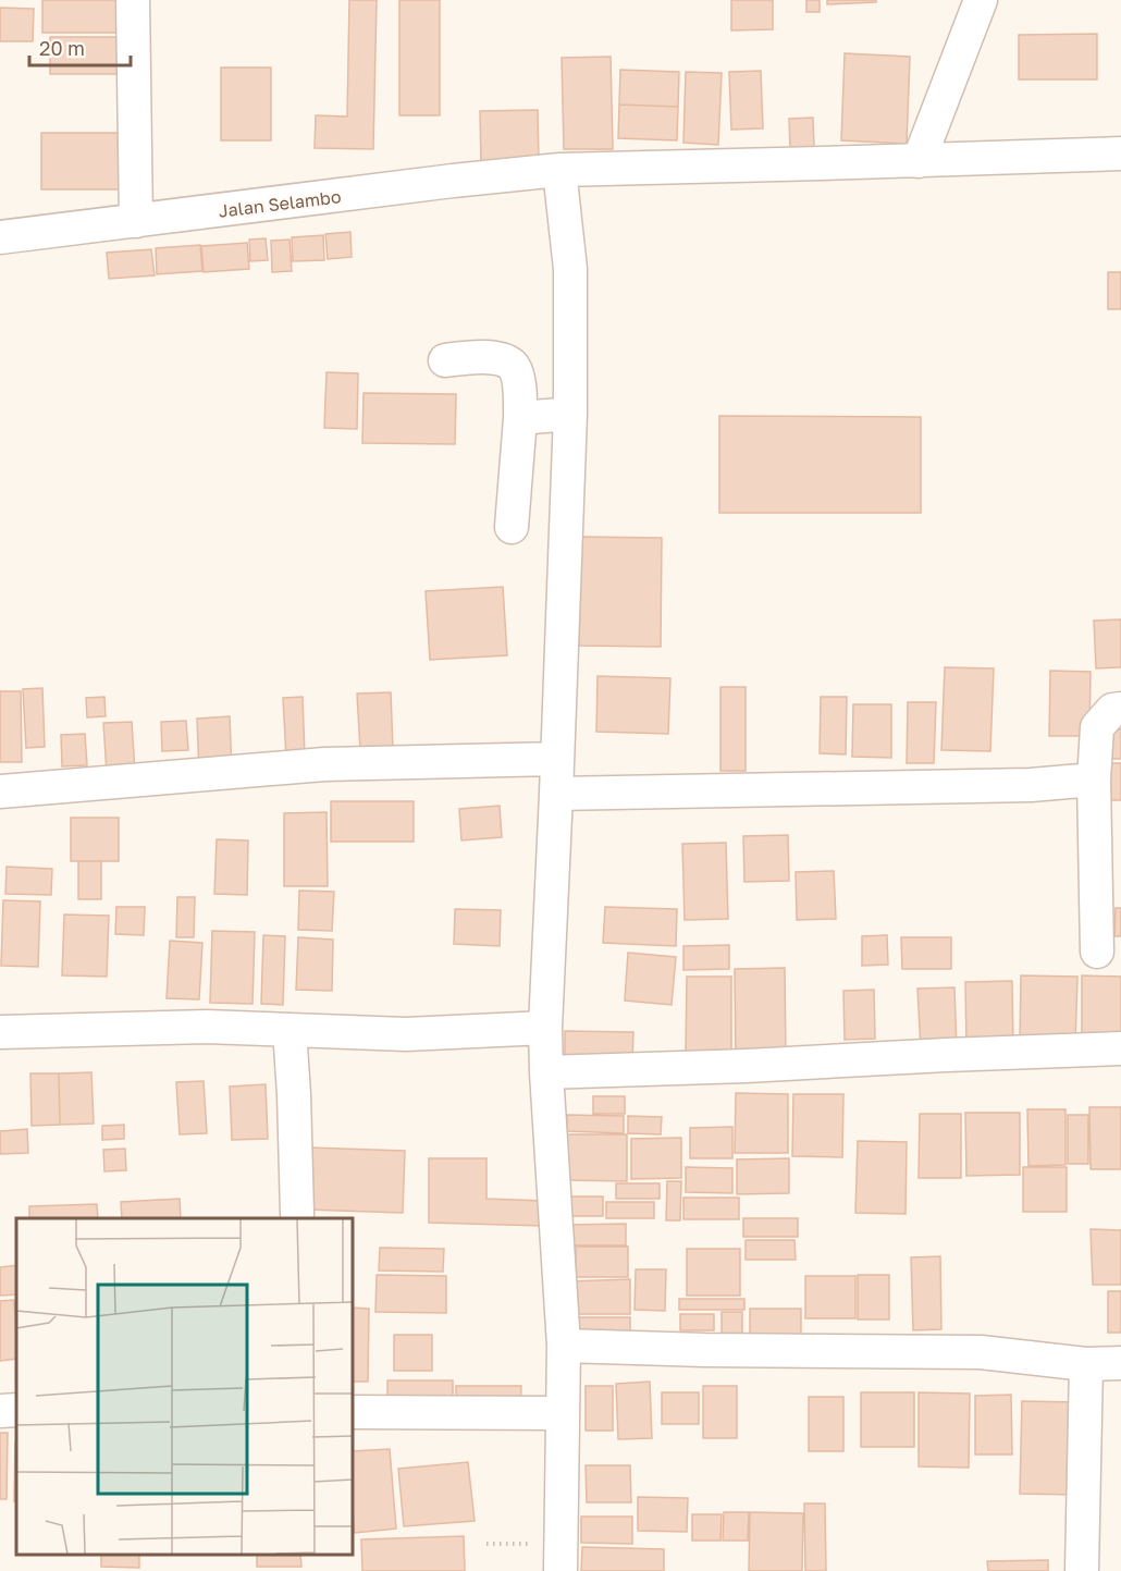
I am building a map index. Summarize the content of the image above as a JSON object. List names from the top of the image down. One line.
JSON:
{"streets":{"street":["Jalan Selambo"]},"scale_bar":"20 m"}
